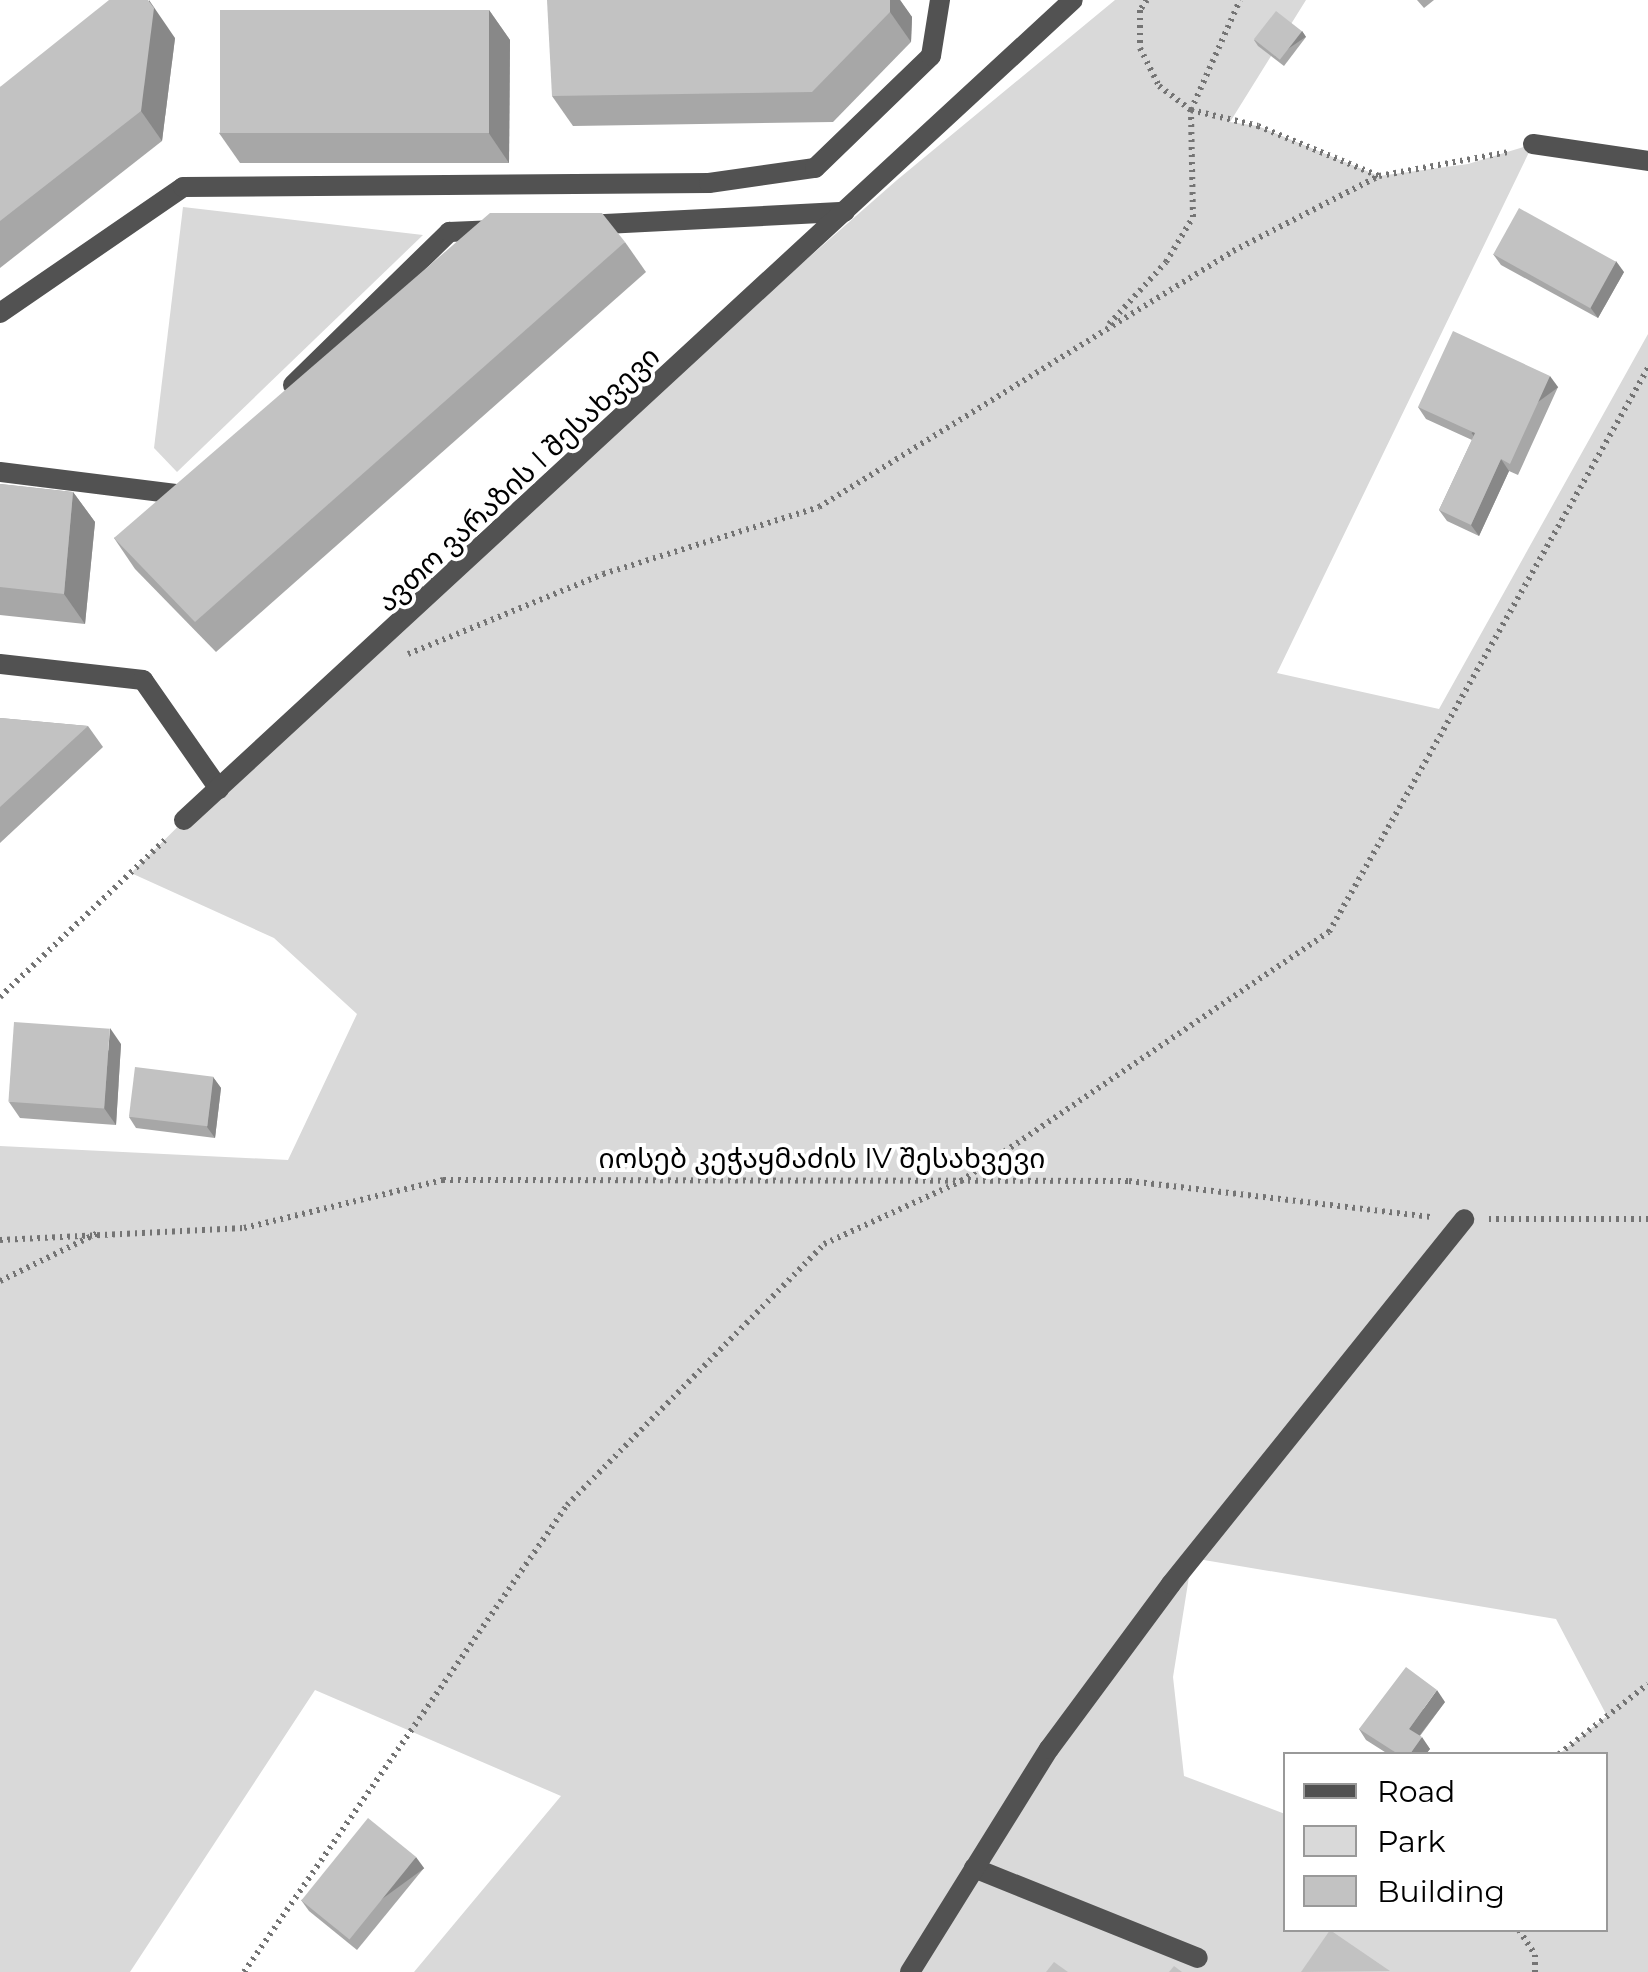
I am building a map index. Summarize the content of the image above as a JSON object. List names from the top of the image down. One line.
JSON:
{"streets":{"street":["ავთო ვარაზის I შესახვევი"],"path":["იოსებ კეჭაყმაძის IV შესახვევი"]},"legend":["Road","Park","Building"]}
